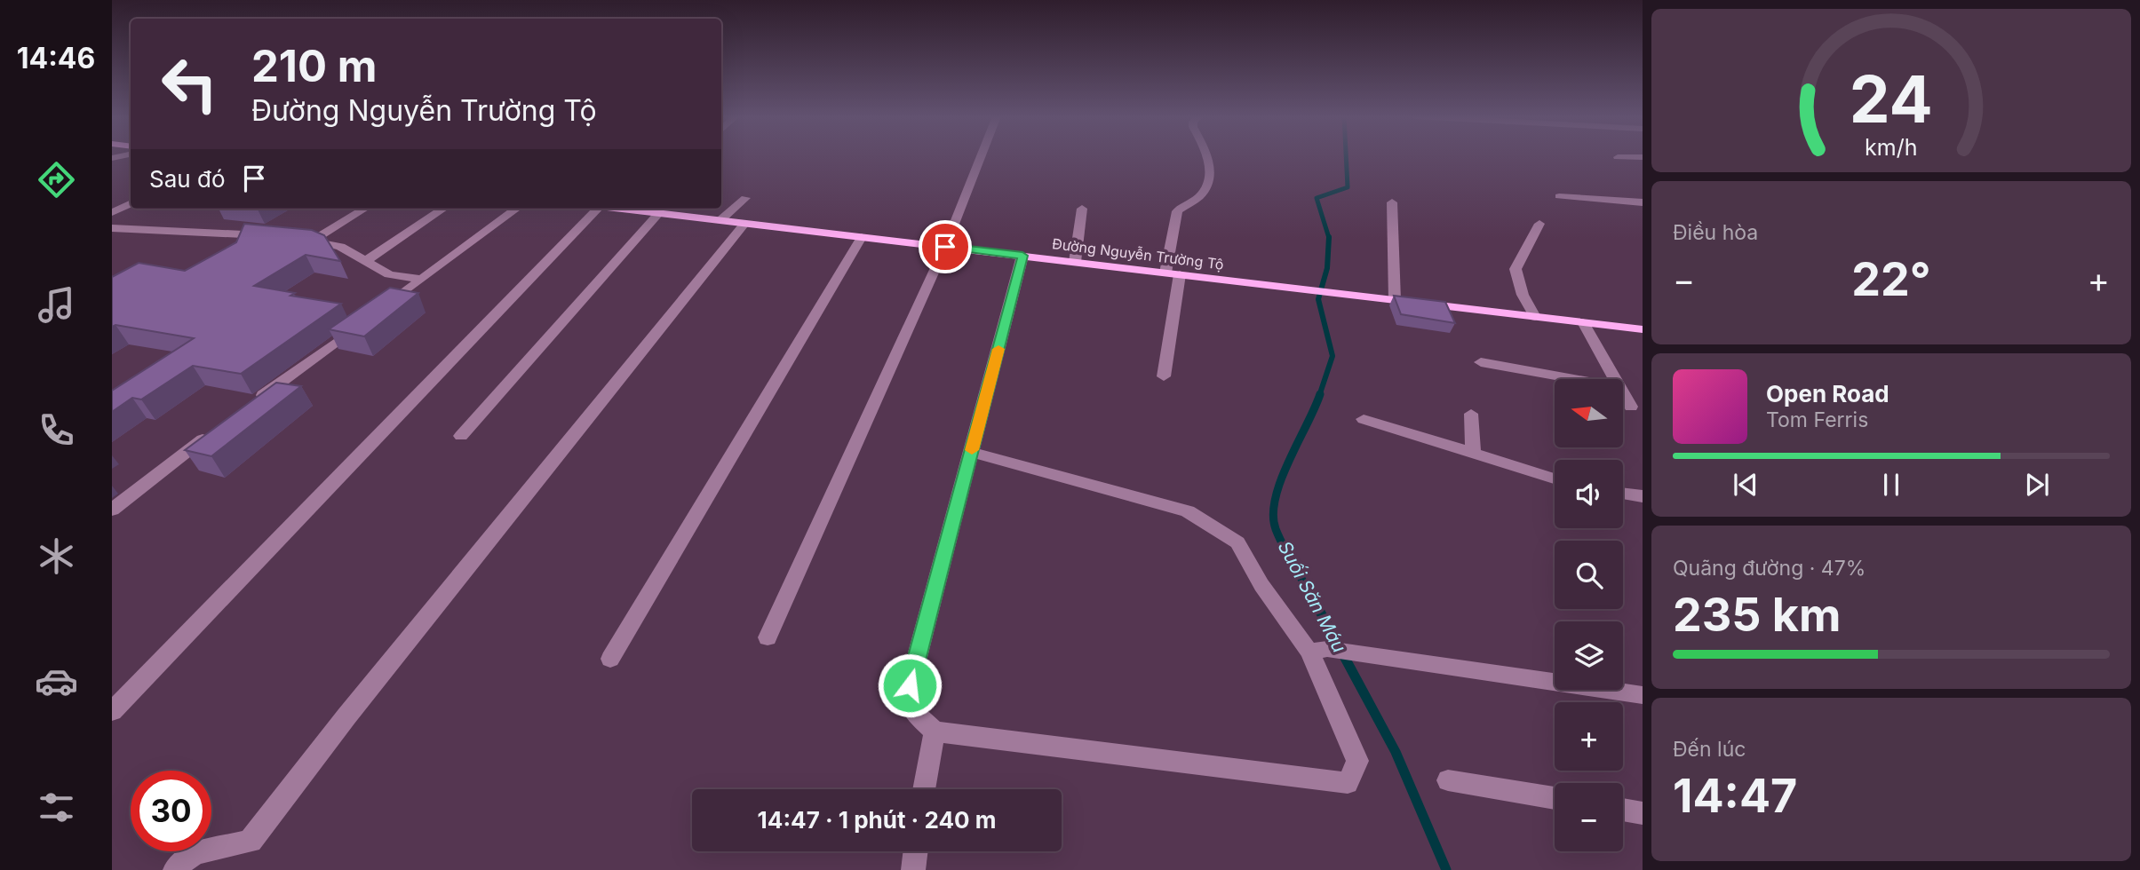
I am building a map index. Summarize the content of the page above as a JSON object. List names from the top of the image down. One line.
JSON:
{"streets":{"main road":["Đường Nguyễn Trường Tộ"]},"water":["Suối Săn Máu"],"north":"left","page":{"tabs":"14:46","turn":["210 m","Đường Nguyễn Trường Tộ"],"then":"Sau đó","tile":["Điều hòa",["Quãng đường · 47%","235 km"],["Đến lúc","14:47"]],"heat":["−","22°","+"],"song":["Open Road","Tom Ferris"],"map_buttons":["+","−"],"limit":"30","trip":"14:47 · 1 phút · 240 m","gauge":["24","km/h"]}}
